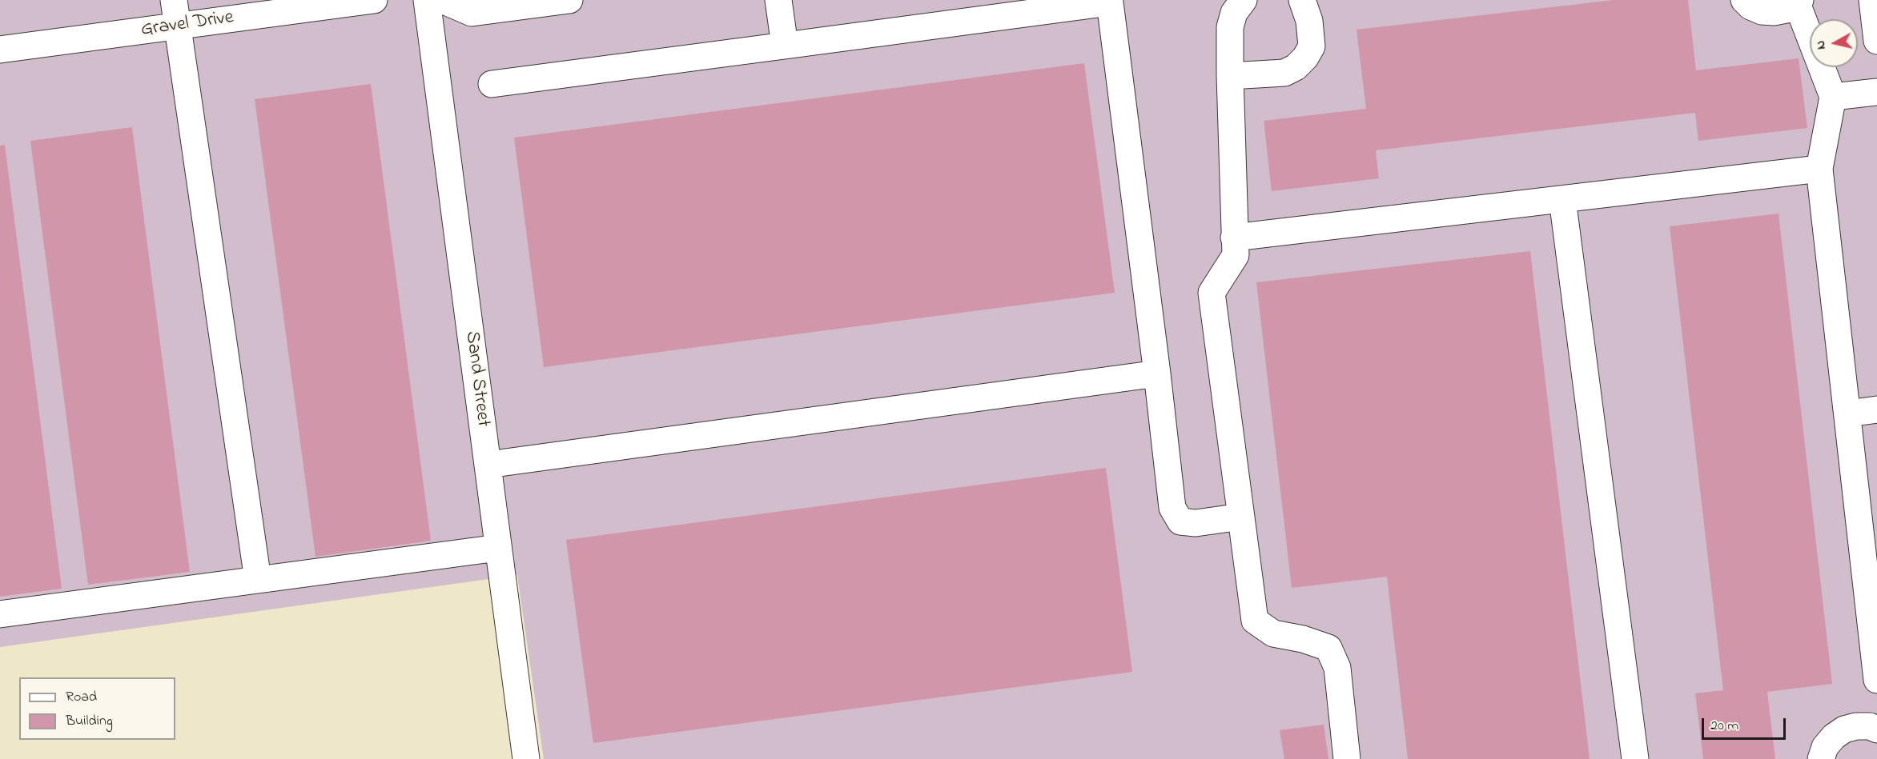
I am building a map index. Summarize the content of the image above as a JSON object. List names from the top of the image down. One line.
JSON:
{"streets":{"street":["Gravel Drive","Sand Street"]},"legend":["Road","Building"],"scale_bar":"20 m","north":"left"}
